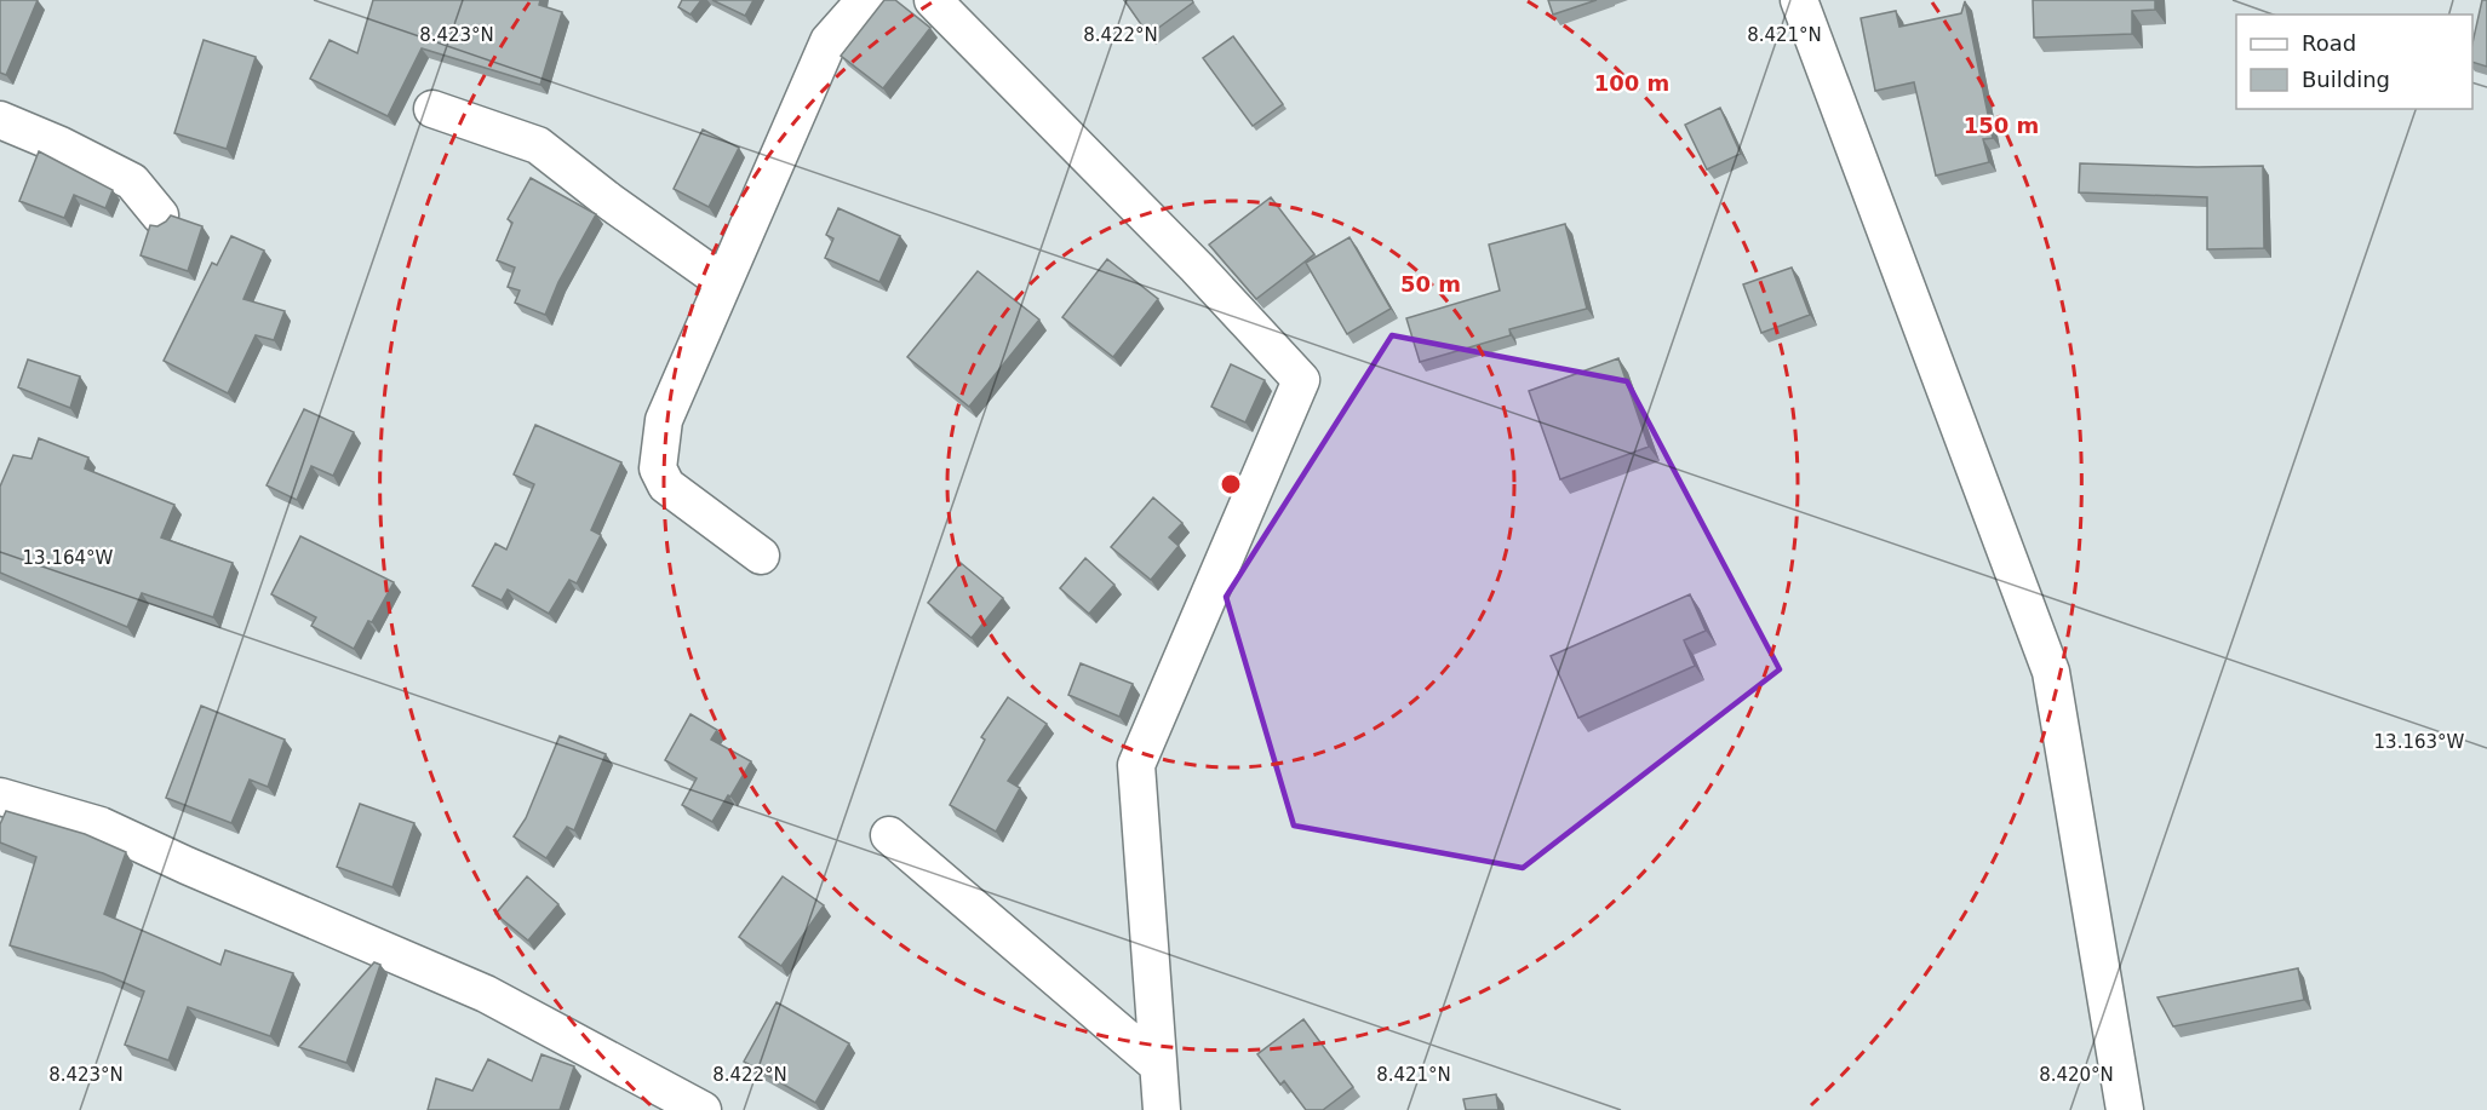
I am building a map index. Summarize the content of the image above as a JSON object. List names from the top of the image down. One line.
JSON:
{"legend":["Road","Building"],"coordinates":["8.423°N","8.422°N","8.421°N","13.164°W","13.163°W","8.420°N"],"rings":["100 m","150 m","50 m"]}
